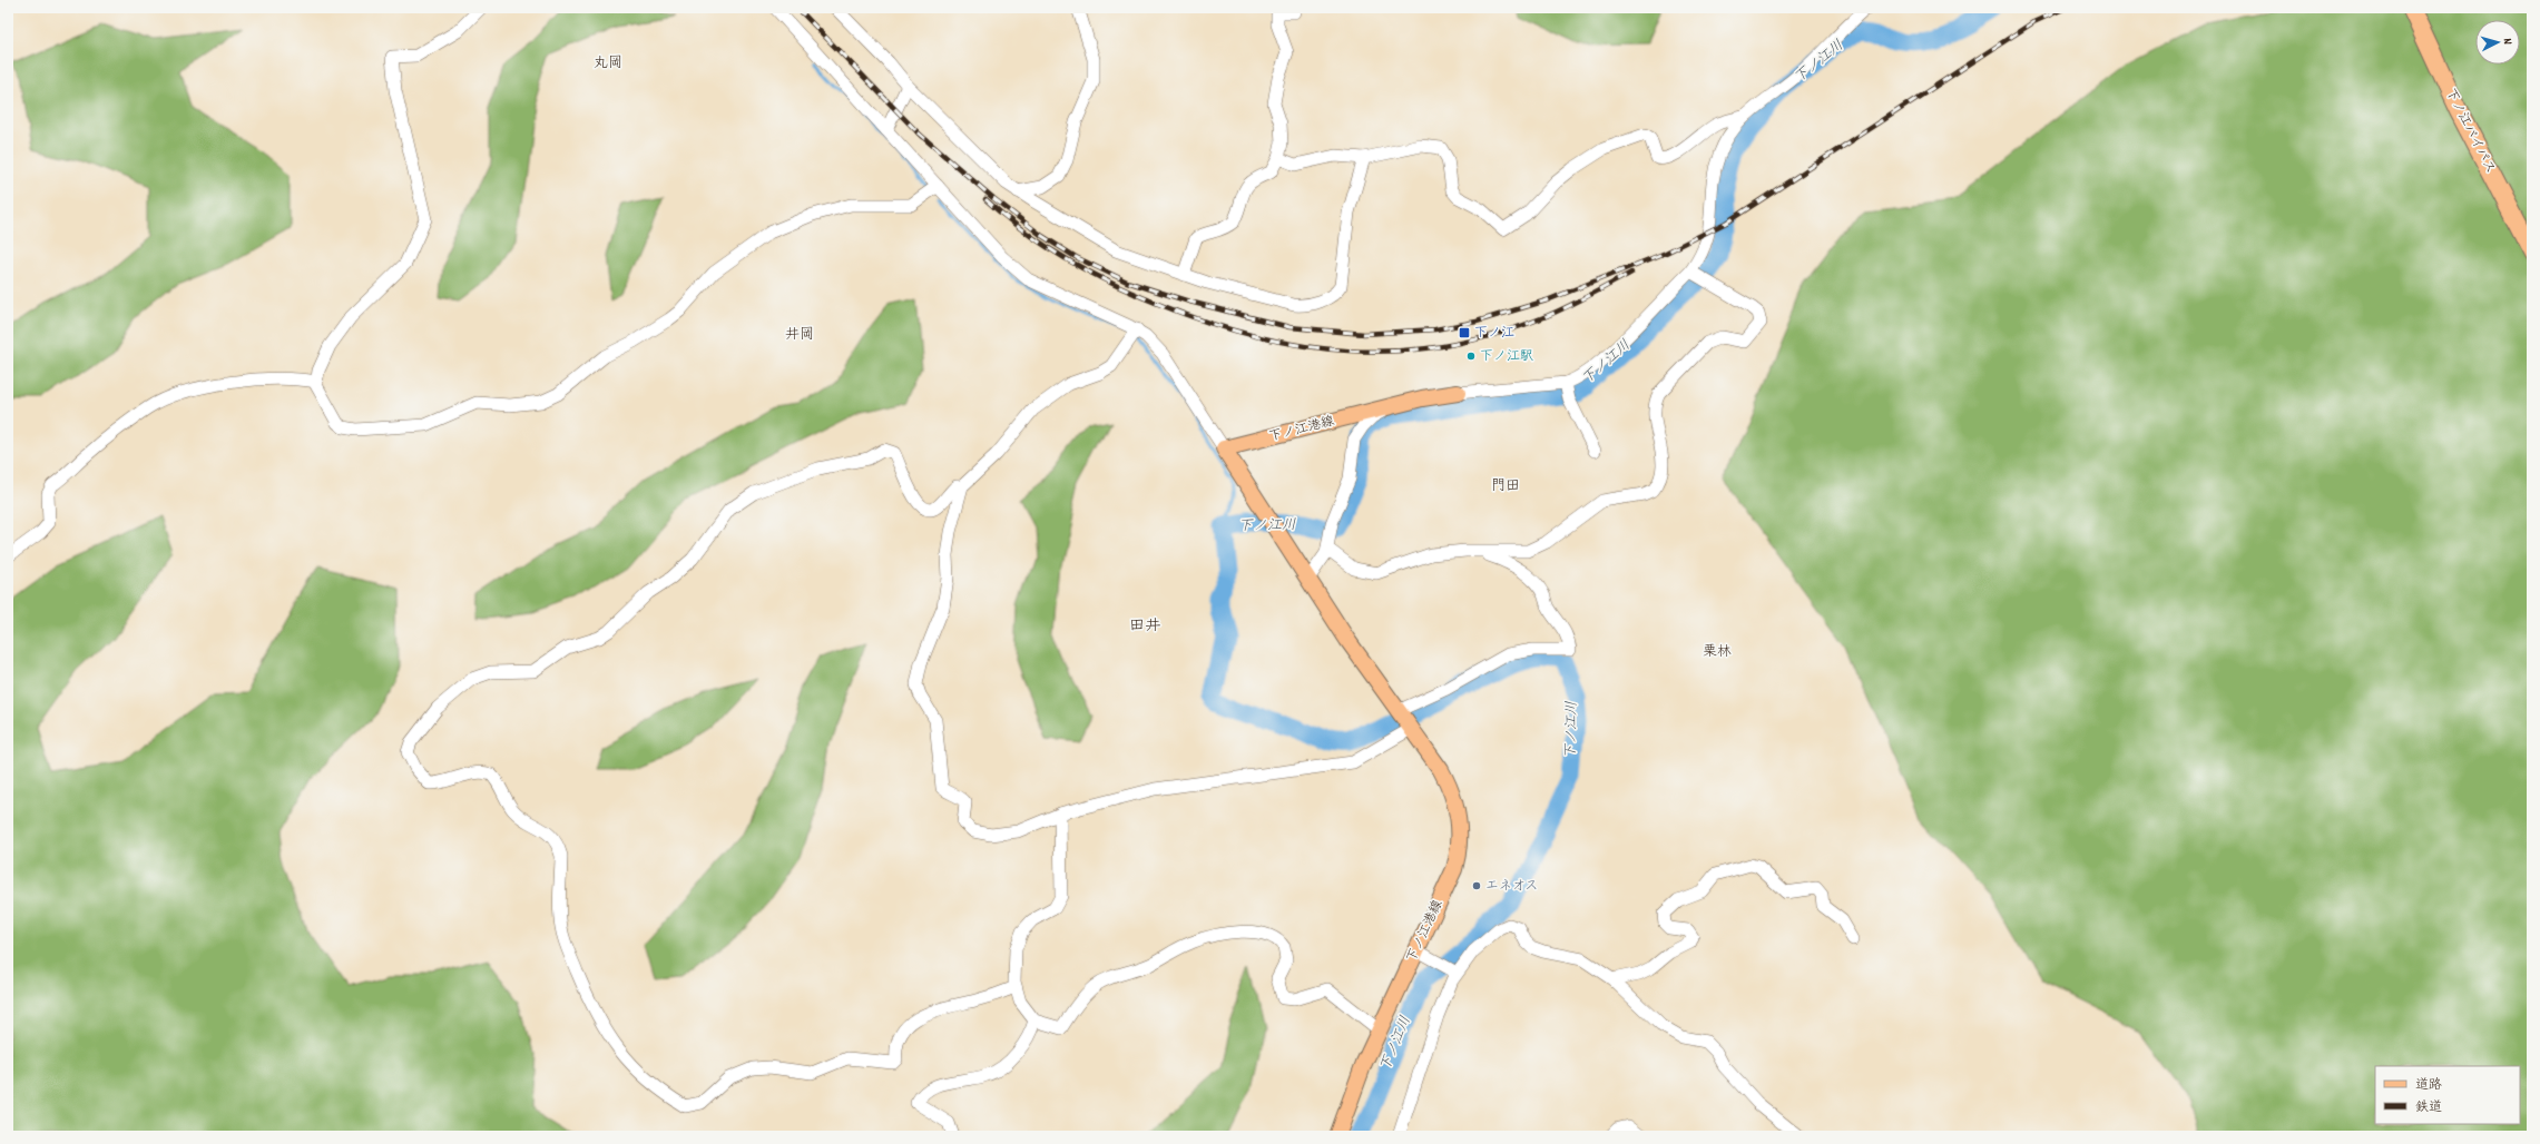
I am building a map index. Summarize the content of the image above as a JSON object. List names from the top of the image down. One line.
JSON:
{"streets":{"highway":["下ノ江バイパス"],"main road":["下ノ江港線"]},"districts":["丸岡","井岡","門田","田井","栗林"],"water":["下ノ江川"],"places":{"transit":["下ノ江"],"other":["下ノ江駅","エネオス"]},"legend":["道路","鉄道"],"north":"right"}
